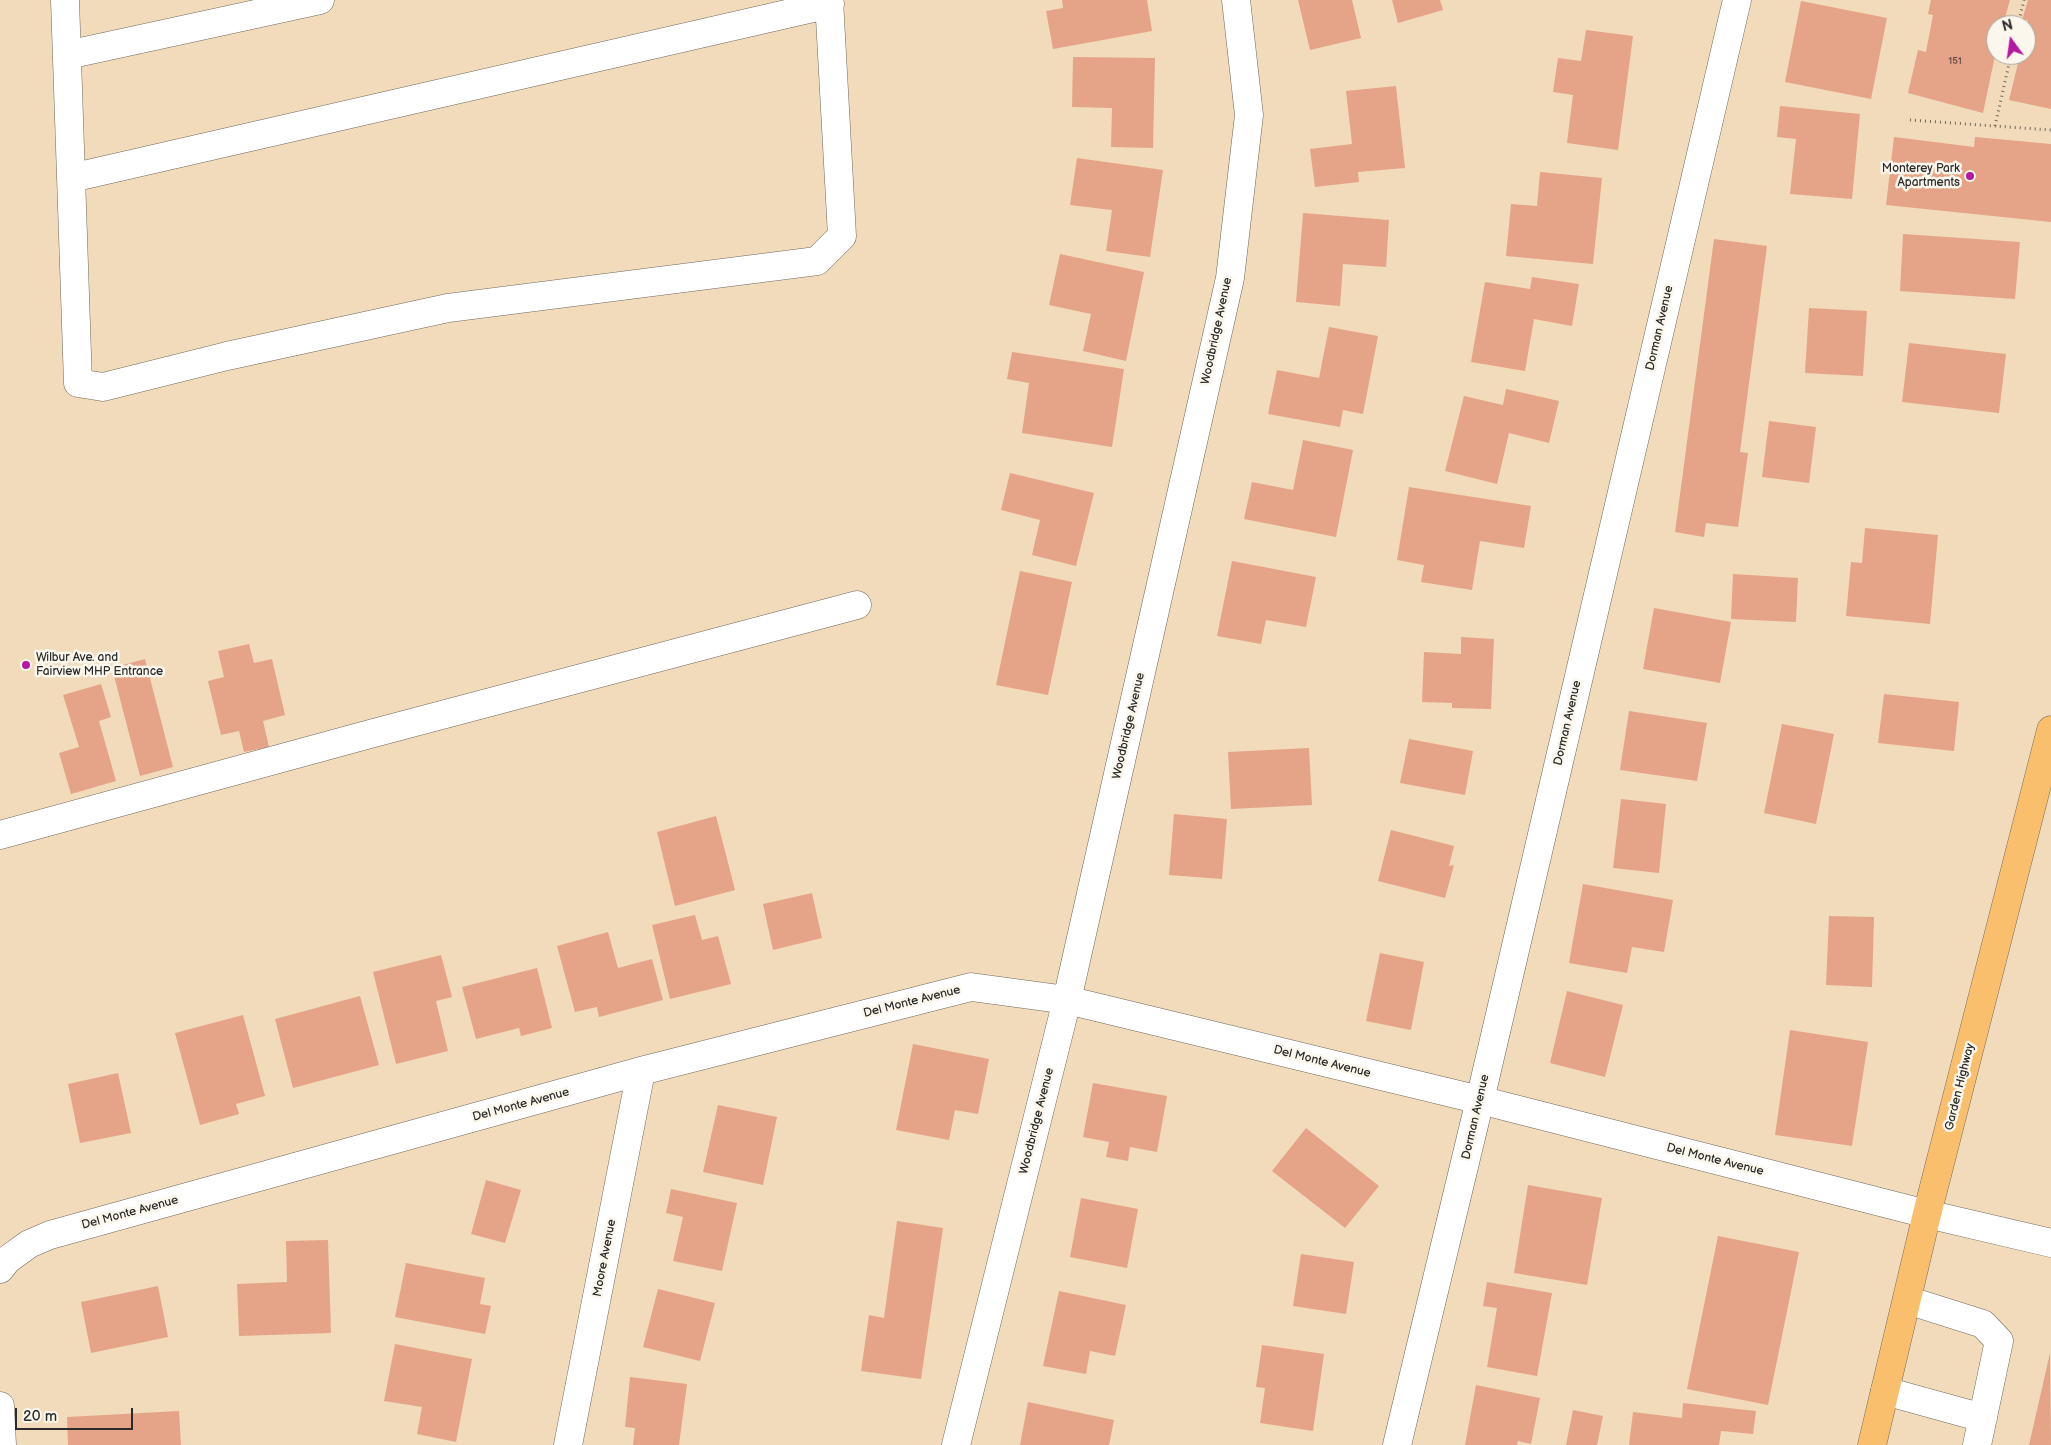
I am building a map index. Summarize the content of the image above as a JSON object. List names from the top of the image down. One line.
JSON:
{"streets":{"main road":["Garden Highway"],"street":["Dorman Avenue","Woodbridge Avenue","Del Monte Avenue","Moore Avenue"]},"crossings":[["Dorman Avenue","Del Monte Avenue"],["Woodbridge Avenue","Del Monte Avenue"],["Del Monte Avenue","Garden Highway"],["Del Monte Avenue","Moore Avenue"]],"places":["Monterey Park Apartments","Wilbur Ave. and Fairview MHP Entrance"],"house_numbers":["151"],"scale_bar":"20 m","north":"top"}
